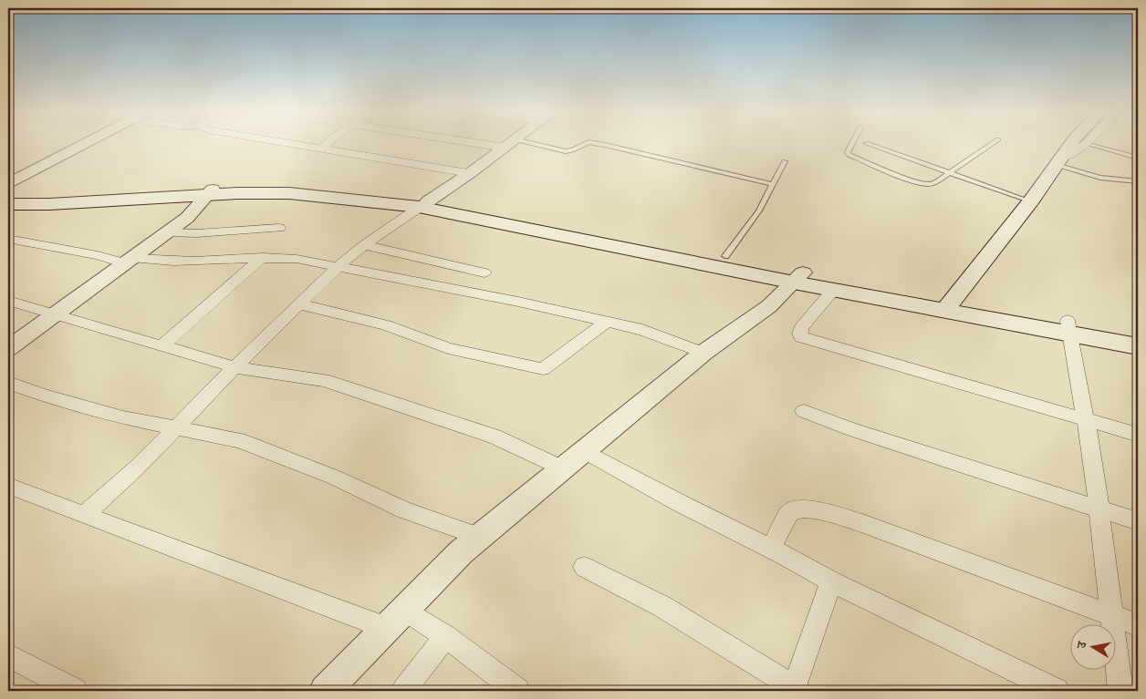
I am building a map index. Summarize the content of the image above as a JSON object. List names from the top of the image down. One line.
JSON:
{"north":"left"}
